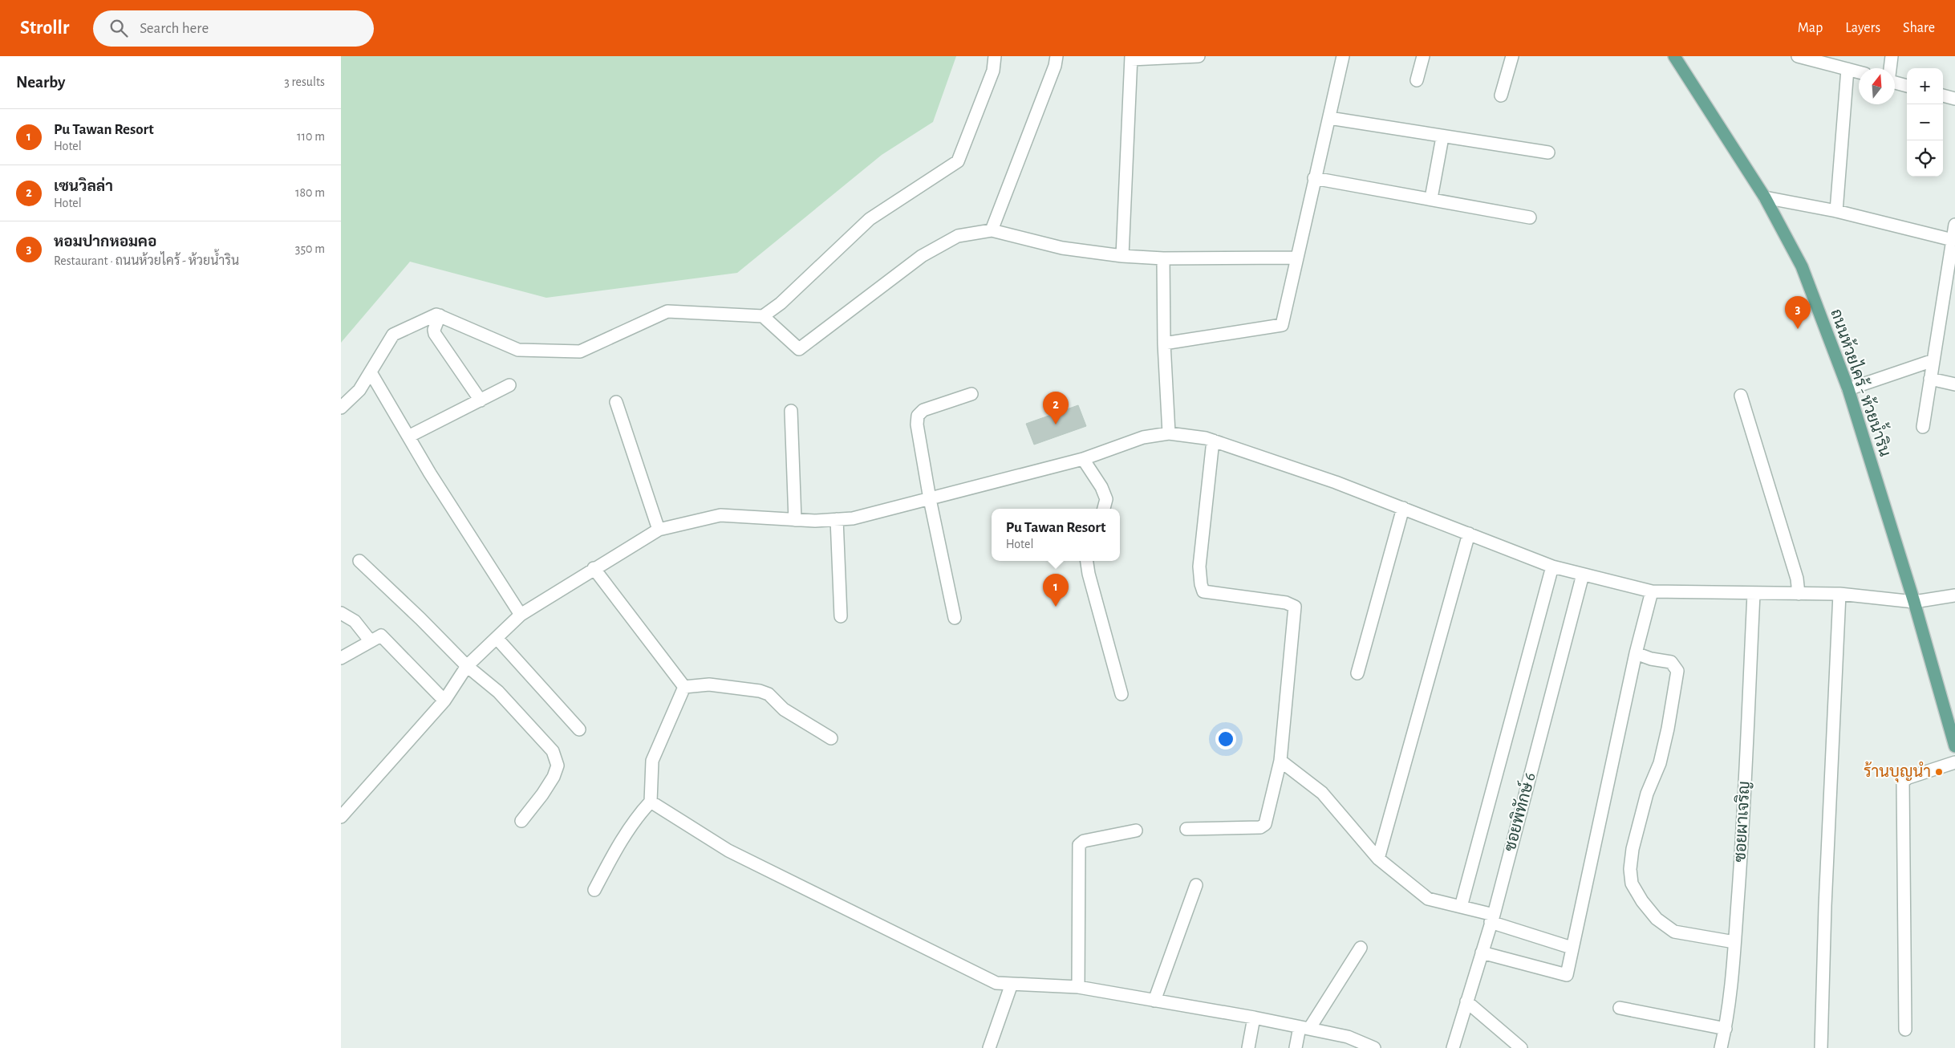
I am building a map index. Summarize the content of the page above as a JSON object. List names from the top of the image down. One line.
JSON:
{"streets":{"main road":["ถนนห้วยไคร้ - ห้วยน้ำริน"],"street":["ซอยพิทักษ์ 6","ซอยผาเจริญ"]},"places":["ร้านบุญนำ"],"north":"top","page":{"header":"Strollr","search":"Search here","nav":["Map","Layers","Share"],"heading":["Nearby","3 results"],"map_buttons":["+","−"],"list":[{"mark":"1","name":"Pu Tawan Resort","note":"Hotel","value":"110 m"},{"mark":"2","name":"เซนวิลล่า","note":"Hotel","value":"180 m"},{"mark":"3","name":"หอมปากหอมคอ","note":"Restaurant · ถนนห้วยไคร้ - ห้วยน้ำริน","value":"350 m"}],"pins":["3","2","1"],"popup":["Pu Tawan Resort","Hotel"]}}
